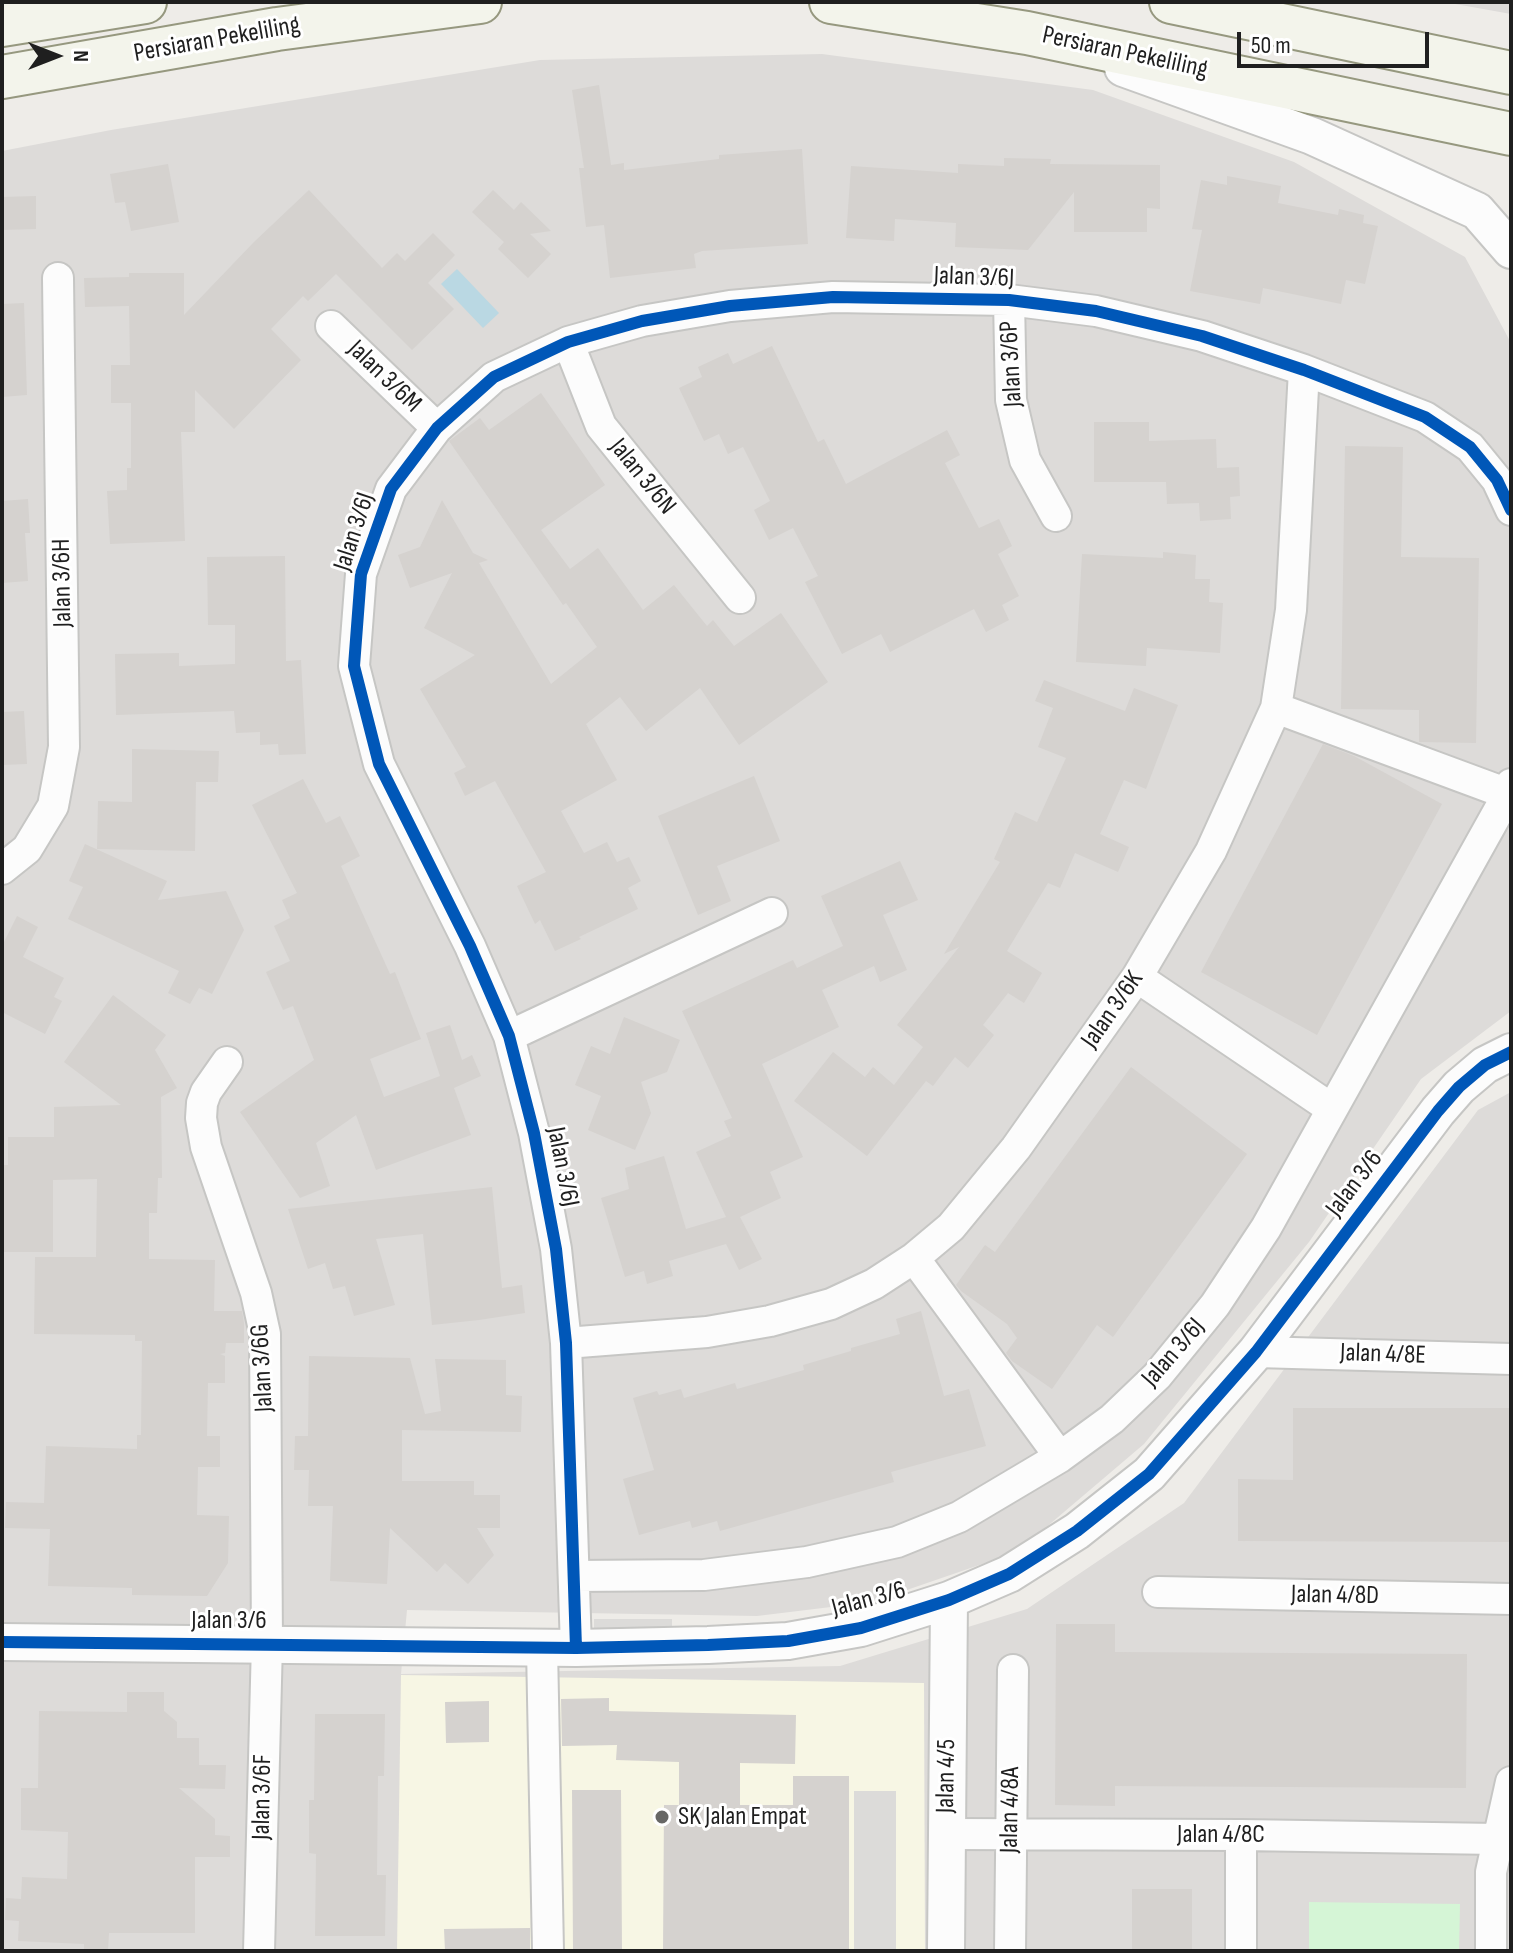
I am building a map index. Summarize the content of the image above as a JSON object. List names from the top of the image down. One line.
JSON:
{"streets":{"main road":["Persiaran Pekeliling"],"street":["Jalan 3/6J","Jalan 3/6P","Jalan 3/6M","Jalan 3/6N","Jalan 3/6H","Jalan 3/6K","Jalan 3/6","Jalan 4/8E","Jalan 3/6G","Jalan 4/8D","Jalan 4/5","Jalan 3/6F","Jalan 4/8A","Jalan 4/8C"]},"crossings":[["Jalan 3/6J","Jalan 3/6P"],["Jalan 3/6J","Jalan 3/6M"],["Jalan 3/6J","Jalan 3/6N"],["Jalan 3/6J","Jalan 3/6K"],["Jalan 3/6J","Jalan 3/6"],["Jalan 3/6","Jalan 4/8E"],["Jalan 3/6","Jalan 3/6G"],["Jalan 3/6","Jalan 4/5"],["Jalan 3/6","Jalan 3/6F"],["Jalan 3/6G","Jalan 3/6F"],["Jalan 4/5","Jalan 4/8C"],["Jalan 4/8A","Jalan 4/8C"]],"places":["SK Jalan Empat"],"scale_bar":"50 m","north":"right"}
